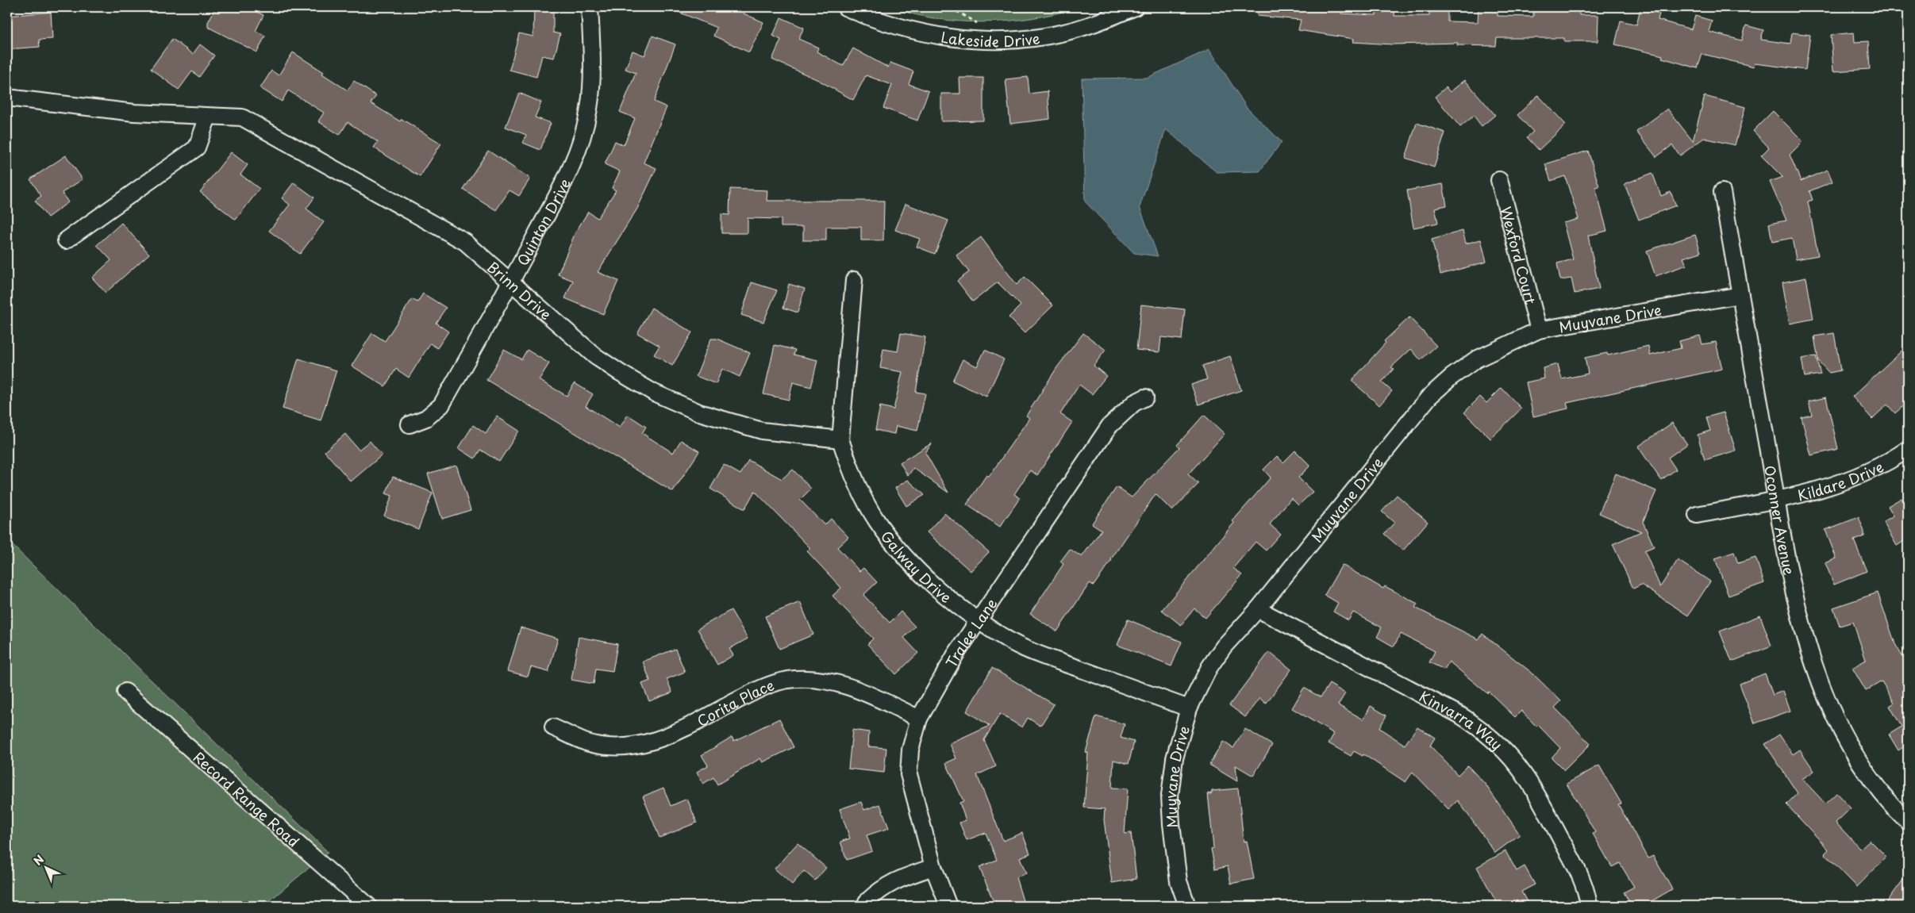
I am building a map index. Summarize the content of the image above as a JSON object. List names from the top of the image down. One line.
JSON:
{"streets":{"street":["Lakeside Drive","Quinton Drive","Wexford Court","Brinn Drive","Muyvane Drive","Kildare Drive","Oconner Avenue","Galway Drive","Tralee Lane","Corita Place","Kinvarra Way","Record Range Road"]},"crossings":[["Quinton Drive","Brinn Drive"],["Wexford Court","Muyvane Drive"],["Brinn Drive","Galway Drive"],["Muyvane Drive","Oconner Avenue"],["Muyvane Drive","Galway Drive"],["Muyvane Drive","Kinvarra Way"],["Kildare Drive","Oconner Avenue"],["Galway Drive","Tralee Lane"],["Tralee Lane","Corita Place"]],"north":"top left"}
